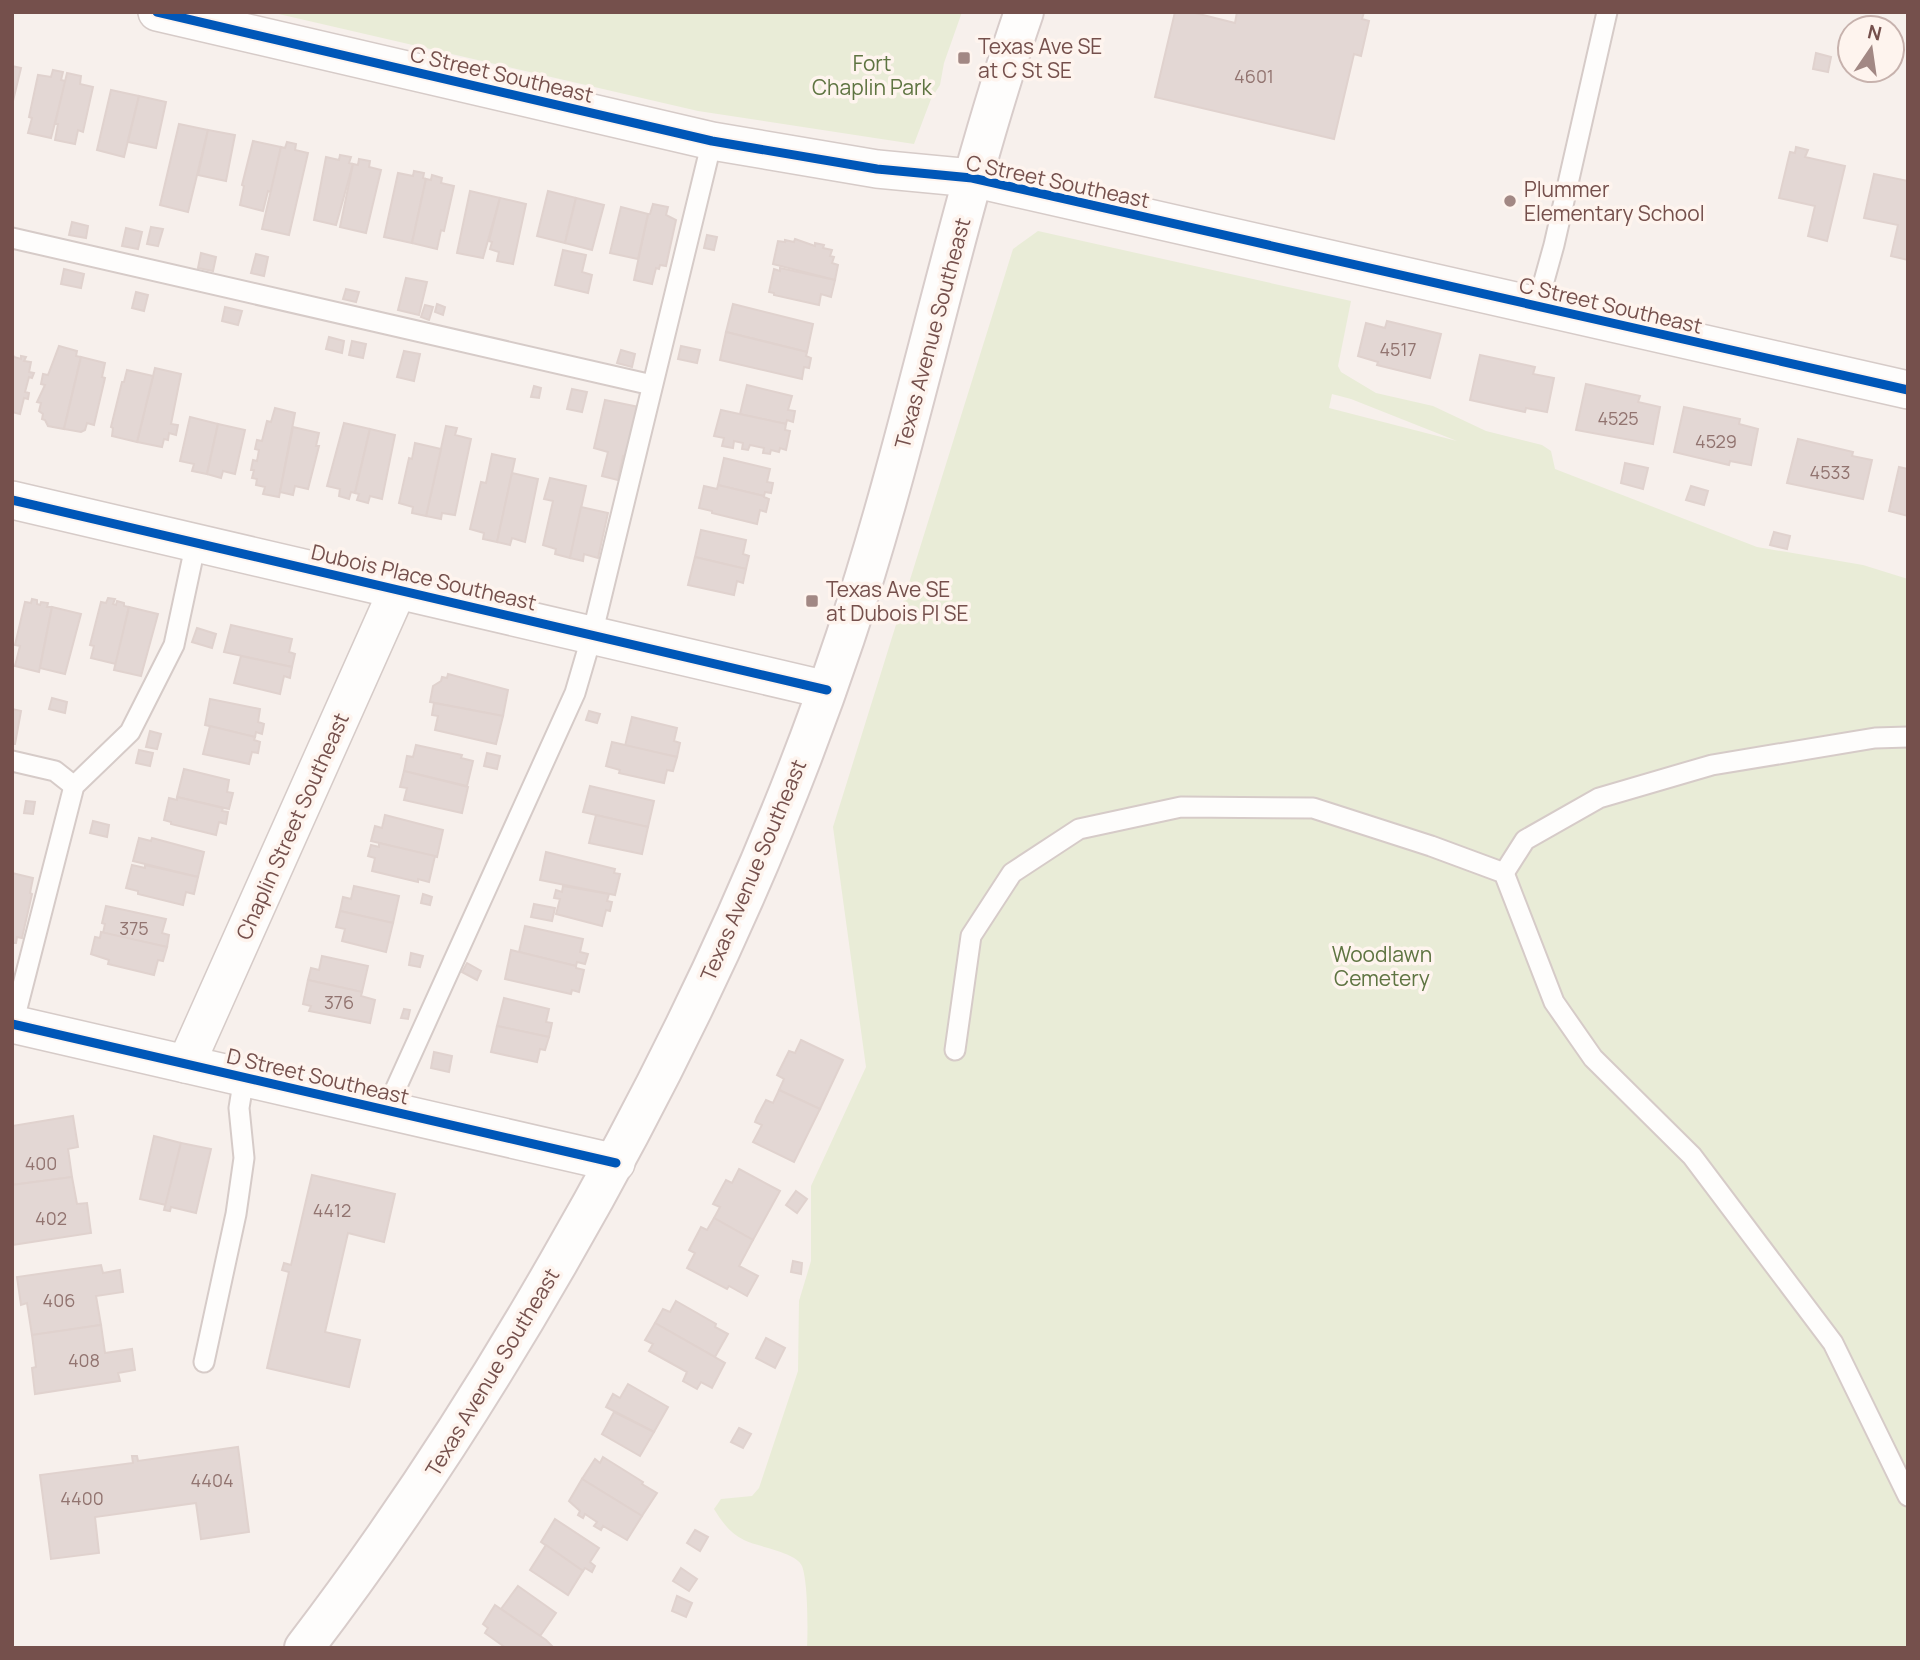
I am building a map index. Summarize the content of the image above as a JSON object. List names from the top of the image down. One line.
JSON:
{"streets":{"main road":["Texas Avenue Southeast"],"street":["C Street Southeast","Dubois Place Southeast","Chaplin Street Southeast","D Street Southeast"]},"crossings":[["C Street Southeast","Texas Avenue Southeast"],["Texas Avenue Southeast","Dubois Place Southeast"],["Texas Avenue Southeast","D Street Southeast"],["Dubois Place Southeast","Chaplin Street Southeast"],["Chaplin Street Southeast","D Street Southeast"]],"parks":["Fort Chaplin Park","Woodlawn Cemetery"],"places":{"transit":["Texas Ave SE at C St SE","Texas Ave SE at Dubois Pl SE"],"other":["Plummer Elementary School"]},"house_numbers":["4601","4517","4525","4529","4533","375","376","400","4412","402","406","408","4404","4400"],"north":"top"}
